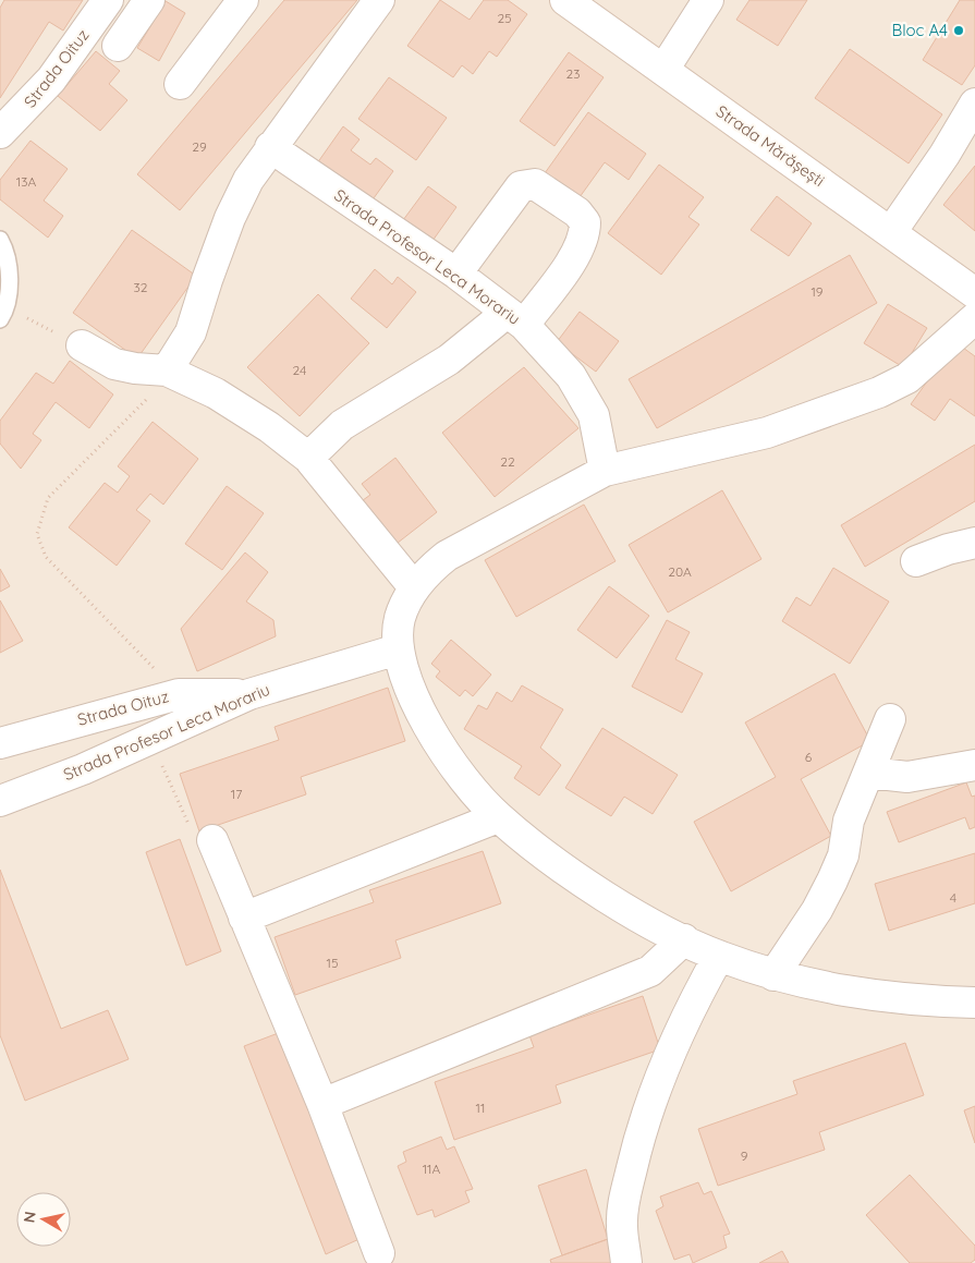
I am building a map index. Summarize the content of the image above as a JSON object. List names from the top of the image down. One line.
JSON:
{"streets":{"street":["Strada Oituz","Strada Mărășești","Strada Profesor Leca Morariu"]},"crossings":[["Strada Oituz","Strada Profesor Leca Morariu"]],"places":["Bloc A4"],"house_numbers":["25","23","29","13A","32","19","24","22","20A","6","17","4","15","11","9","11A"],"north":"left"}
